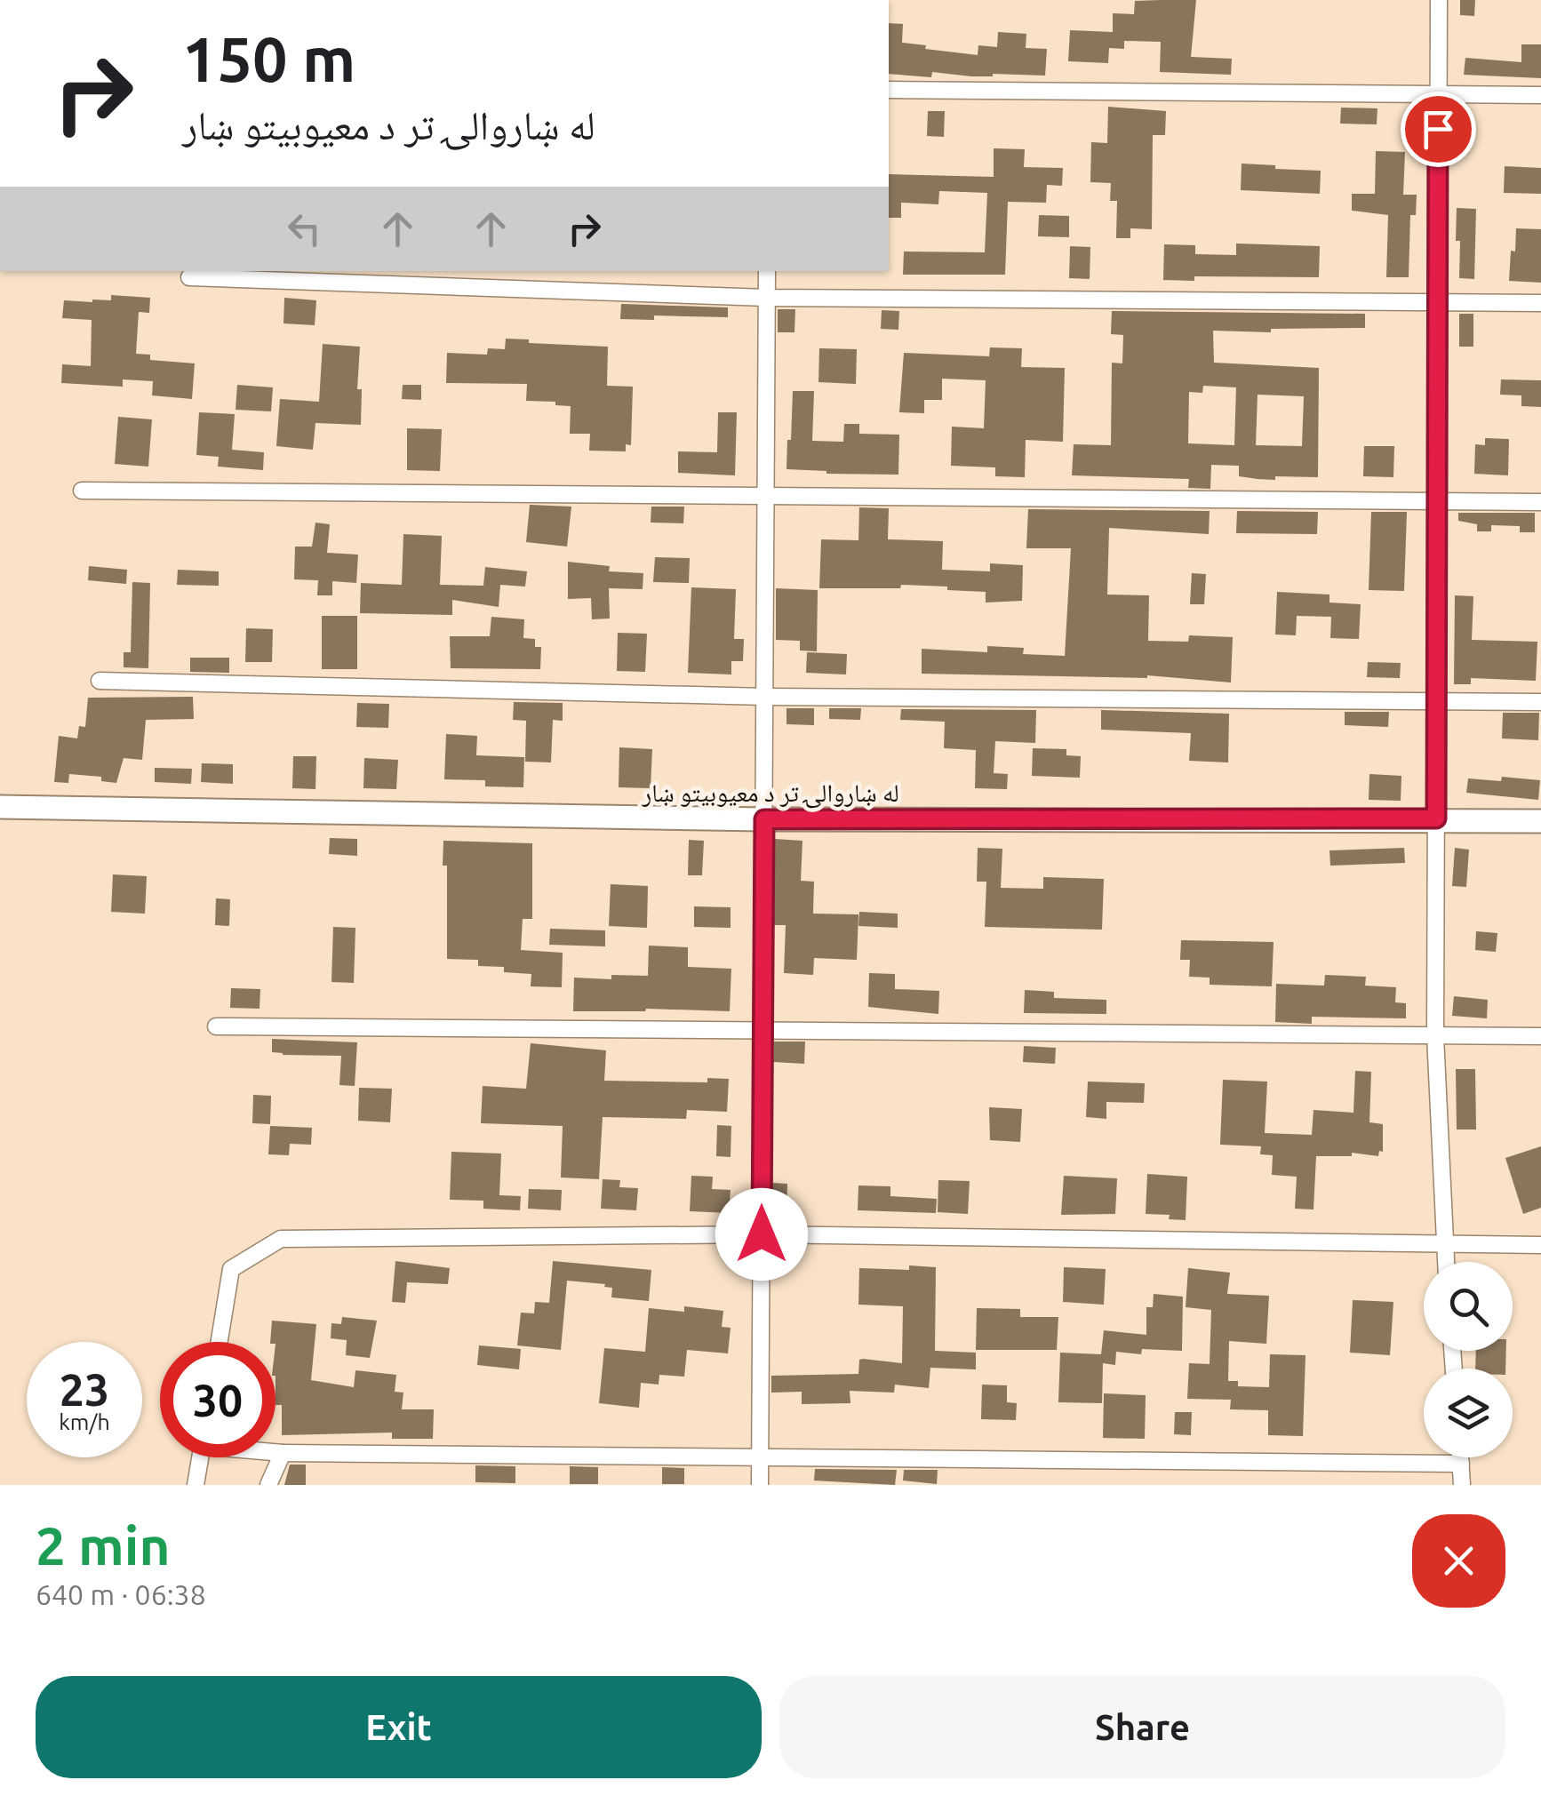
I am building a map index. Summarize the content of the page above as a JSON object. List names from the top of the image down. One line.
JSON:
{"streets":{"street":["له ښاروالۍ تر د معیوبیتو ښار"]},"page":{"turn":["150 m","له ښاروالۍ تر د معیوبیتو ښار"],"speed":"23 km/h","limit":"30","heading":["2 min","640 m · 06:38"],"buttons":["Exit","Share"]}}
